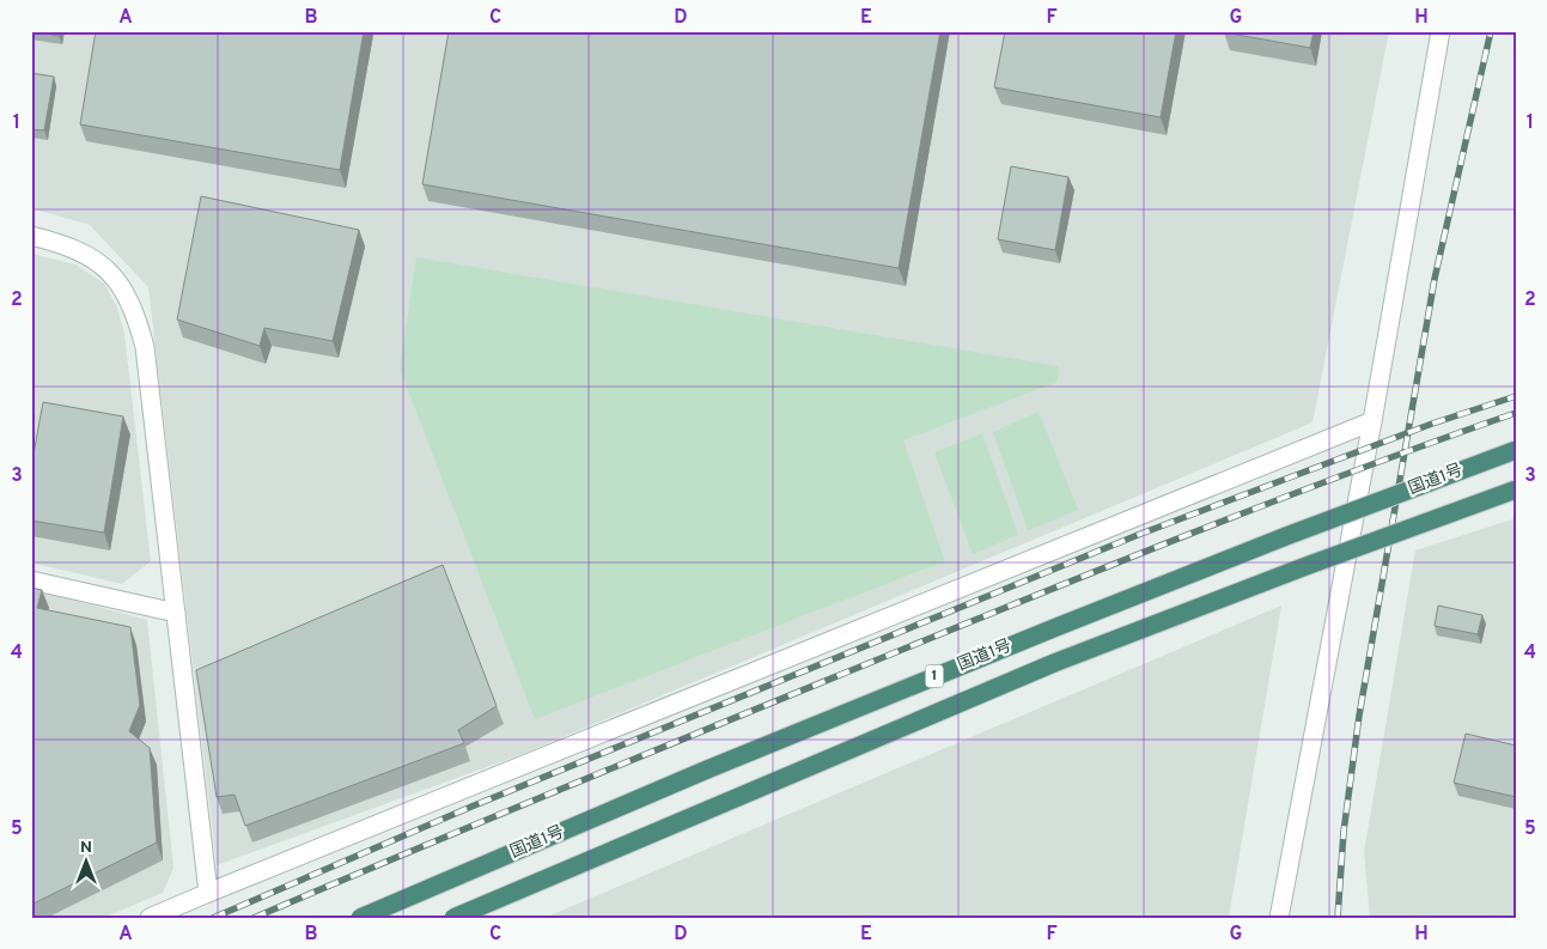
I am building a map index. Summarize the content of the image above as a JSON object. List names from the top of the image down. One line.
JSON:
{"streets":{"highway":["国道1号","1"]},"north":"top","grid":{"columns":["A","B","C","D","E","F","G","H"],"rows":["1","2","3","4","5"]}}
